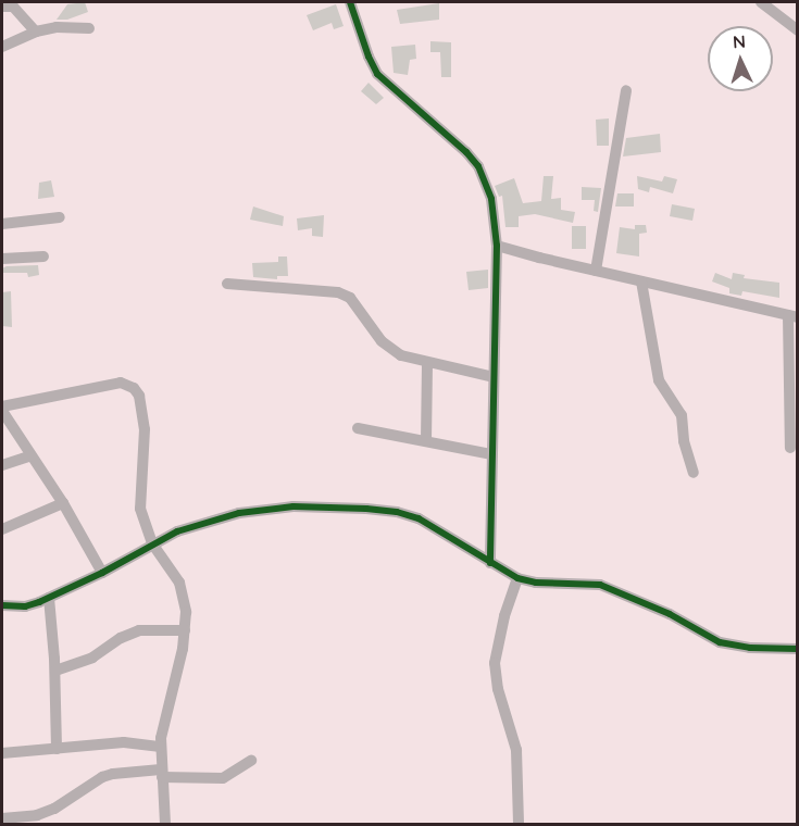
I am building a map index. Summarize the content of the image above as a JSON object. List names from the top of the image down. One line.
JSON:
{"north":"top"}
